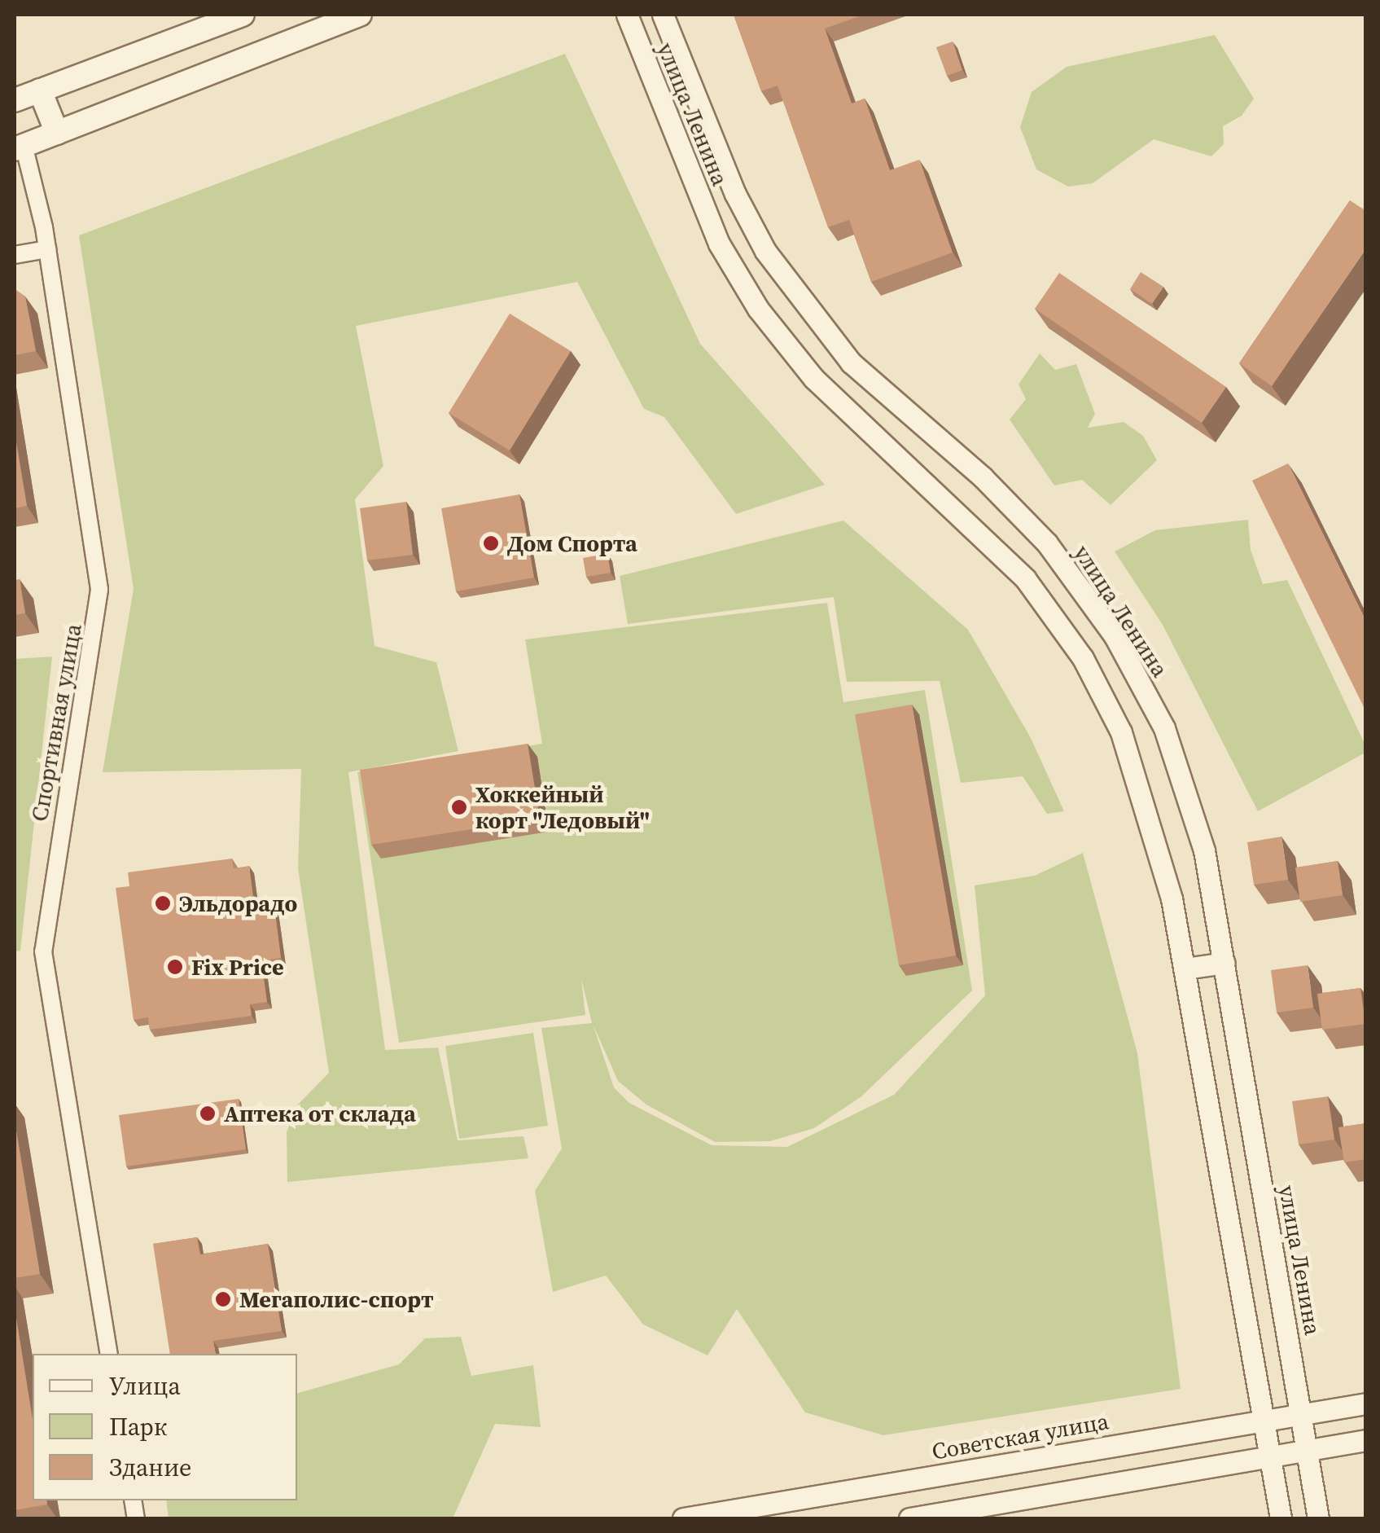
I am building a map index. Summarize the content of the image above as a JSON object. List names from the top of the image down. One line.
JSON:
{"streets":{"street":["улица Ленина","Спортивная улица","Советская улица"]},"crossings":[["улица Ленина","Советская улица"]],"places":["Дом Спорта","Хоккейный корт \"Ледовый\"","Эльдорадо","Fix Price","Аптека от склада","Мегаполис-спорт"],"legend":["Улица","Парк","Здание"]}
